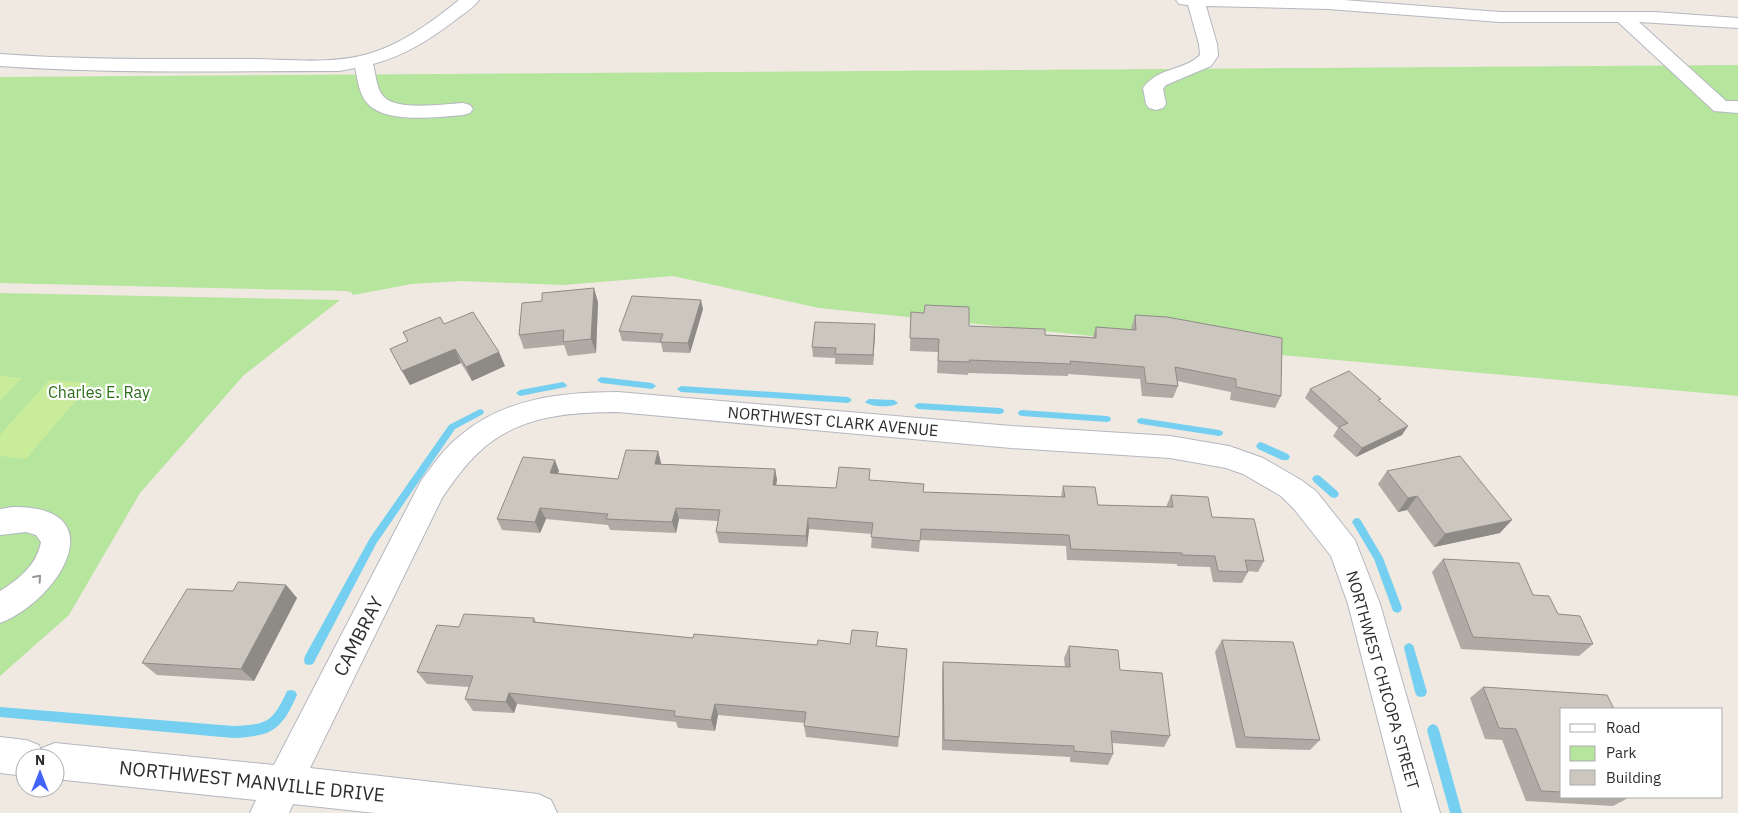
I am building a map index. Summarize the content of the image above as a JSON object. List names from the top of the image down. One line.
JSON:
{"streets":{"street":["NORTHWEST CLARK AVENUE","CAMBRAY","NORTHWEST CHICOPA STREET","NORTHWEST MANVILLE DRIVE"]},"crossings":[["NORTHWEST CLARK AVENUE","CAMBRAY"],["NORTHWEST CLARK AVENUE","NORTHWEST CHICOPA STREET"],["CAMBRAY","NORTHWEST MANVILLE DRIVE"]],"parks":["Charles E. Ray"],"legend":["Road","Park","Building"],"north":"top"}
